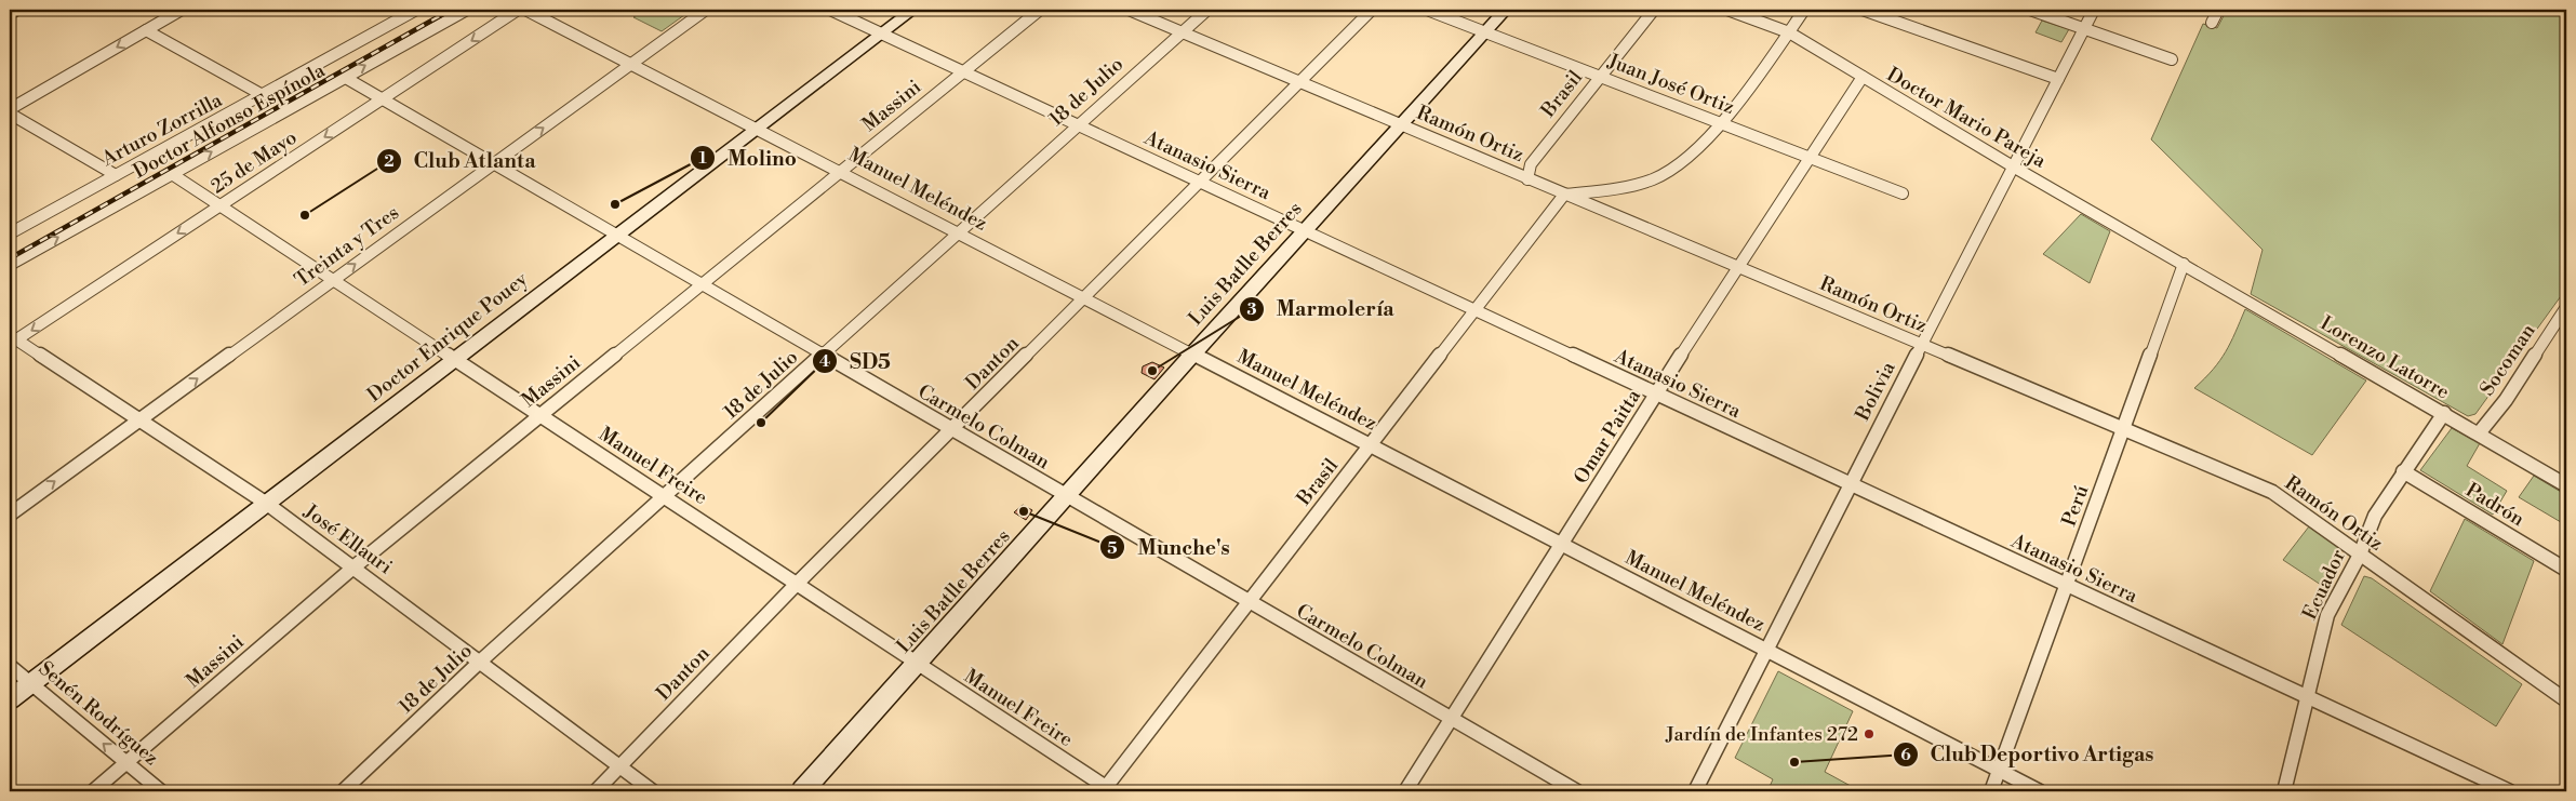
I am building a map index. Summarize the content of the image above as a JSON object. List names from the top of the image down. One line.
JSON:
{"streets":{"street":["Juan José Ortiz","18 de Julio","Brasil","Massini","Doctor Mario Pareja","Doctor Alfonso Espínola","Arturo Zorrilla","Ramón Ortiz","25 de Mayo","Atanasio Sierra","Manuel Meléndez","Treinta y Tres","Luis Batlle Berres","Doctor Enrique Pouey","Lorenzo Latorre","Socoman","Danton","Bolivia","Carmelo Colman","Omar Paitta","Manuel Freire","Padrón","Perú","José Ellauri","Ecuador","Senén Rodríguez"]},"crossings":[["Juan José Ortiz","Brasil"],["Juan José Ortiz","Luis Batlle Berres"],["Juan José Ortiz","Omar Paitta"],["18 de Julio","Ramón Ortiz"],["18 de Julio","Atanasio Sierra"],["18 de Julio","Manuel Meléndez"],["18 de Julio","Carmelo Colman"],["18 de Julio","Manuel Freire"],["18 de Julio","José Ellauri"],["Brasil","Ramón Ortiz"],["Brasil","Atanasio Sierra"],["Brasil","Manuel Meléndez"],["Brasil","Carmelo Colman"],["Brasil","Manuel Freire"],["Massini","Atanasio Sierra"],["Massini","Manuel Meléndez"],["Massini","Carmelo Colman"],["Massini","Manuel Freire"],["Massini","José Ellauri"],["Massini","Senén Rodríguez"],["Doctor Mario Pareja","Lorenzo Latorre"],["Doctor Mario Pareja","Bolivia"],["Doctor Mario Pareja","Omar Paitta"],["Doctor Mario Pareja","Perú"],["Doctor Alfonso Espínola","Carmelo Colman"],["Doctor Alfonso Espínola","Manuel Freire"],["Ramón Ortiz","Luis Batlle Berres"],["Ramón Ortiz","Danton"],["Ramón Ortiz","Bolivia"],["Ramón Ortiz","Omar Paitta"],["Ramón Ortiz","Perú"],["Ramón Ortiz","Ecuador"],["25 de Mayo","Carmelo Colman"],["25 de Mayo","Manuel Freire"],["25 de Mayo","José Ellauri"],["Atanasio Sierra","Luis Batlle Berres"],["Atanasio Sierra","Doctor Enrique Pouey"],["Atanasio Sierra","Danton"],["Atanasio Sierra","Bolivia"],["Atanasio Sierra","Omar Paitta"],["Atanasio Sierra","Perú"],["Atanasio Sierra","Ecuador"],["Manuel Meléndez","Treinta y Tres"],["Manuel Meléndez","Luis Batlle Berres"],["Manuel Meléndez","Doctor Enrique Pouey"],["Manuel Meléndez","Danton"],["Manuel Meléndez","Bolivia"],["Manuel Meléndez","Omar Paitta"],["Manuel Meléndez","Perú"],["Treinta y Tres","Carmelo Colman"],["Treinta y Tres","Manuel Freire"],["Treinta y Tres","José Ellauri"],["Luis Batlle Berres","Carmelo Colman"],["Luis Batlle Berres","Manuel Freire"],["Doctor Enrique Pouey","Carmelo Colman"],["Doctor Enrique Pouey","Manuel Freire"],["Doctor Enrique Pouey","José Ellauri"],["Doctor Enrique Pouey","Senén Rodríguez"],["Lorenzo Latorre","Socoman"],["Lorenzo Latorre","Perú"],["Lorenzo Latorre","Ecuador"],["Danton","Carmelo Colman"],["Danton","Manuel Freire"],["Danton","José Ellauri"],["Carmelo Colman","Omar Paitta"],["Padrón","Ecuador"]],"one_way":["Doctor Alfonso Espínola","25 de Mayo","Treinta y Tres","Senén Rodríguez"],"places":["Molino","Club Atlanta","Marmolería","SD5","Munche's","Jardín de Infantes 272","Club Deportivo Artigas"]}
